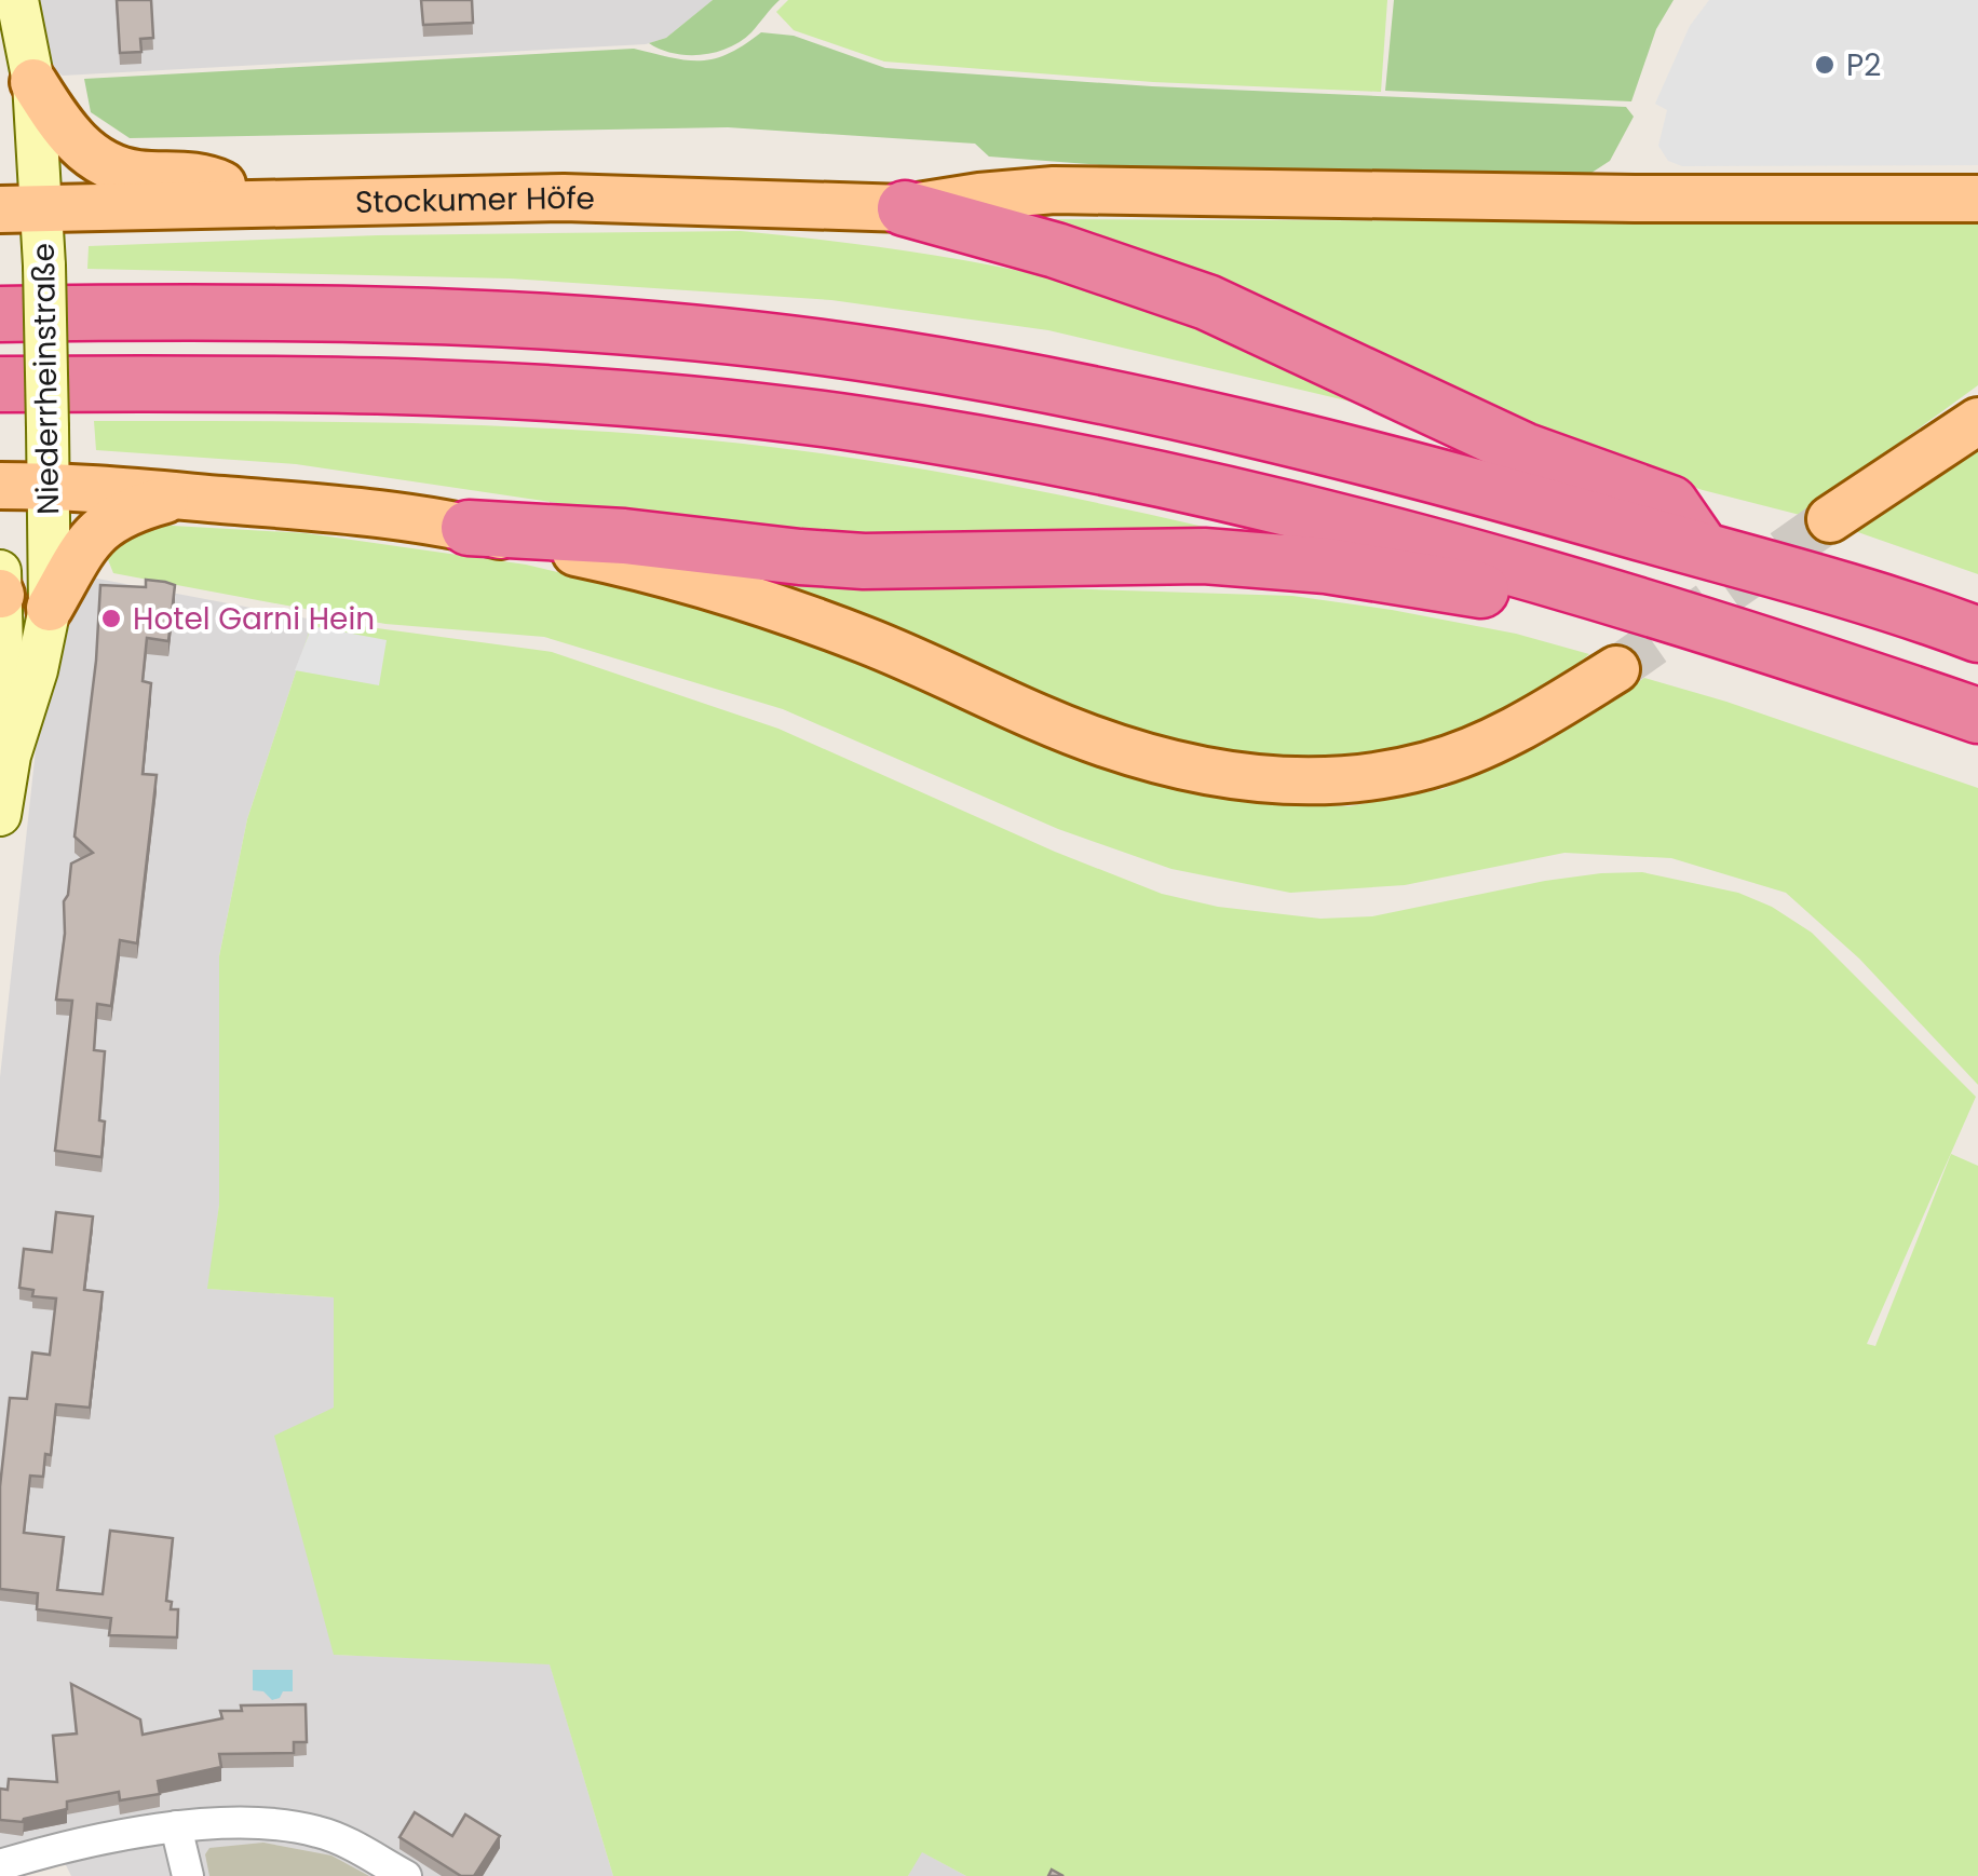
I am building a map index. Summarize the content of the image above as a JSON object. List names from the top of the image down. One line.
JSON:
{"streets":{"main road":["Stockumer Höfe","Niederrheinstraße"]},"crossings":[["Stockumer Höfe","Niederrheinstraße"]],"places":["P2","Hotel Garni Hein"]}
